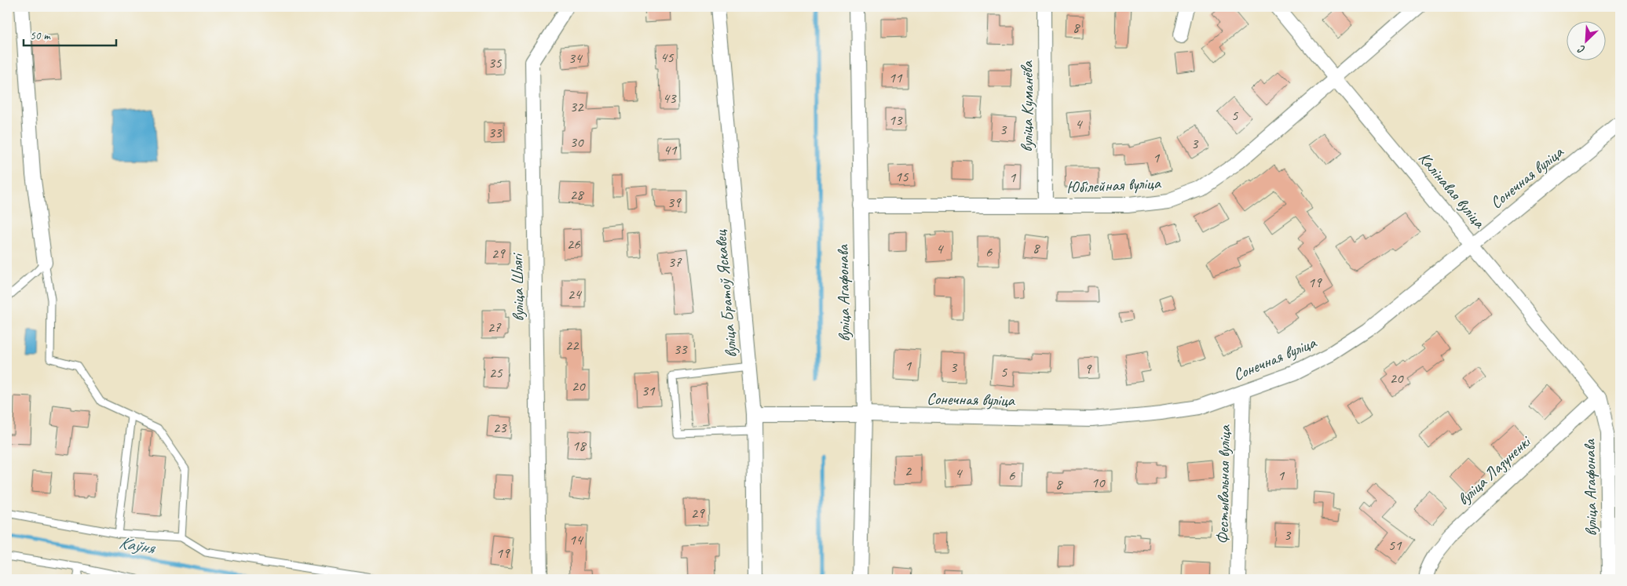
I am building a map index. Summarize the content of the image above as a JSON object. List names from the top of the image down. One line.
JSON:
{"streets":{"street":["вуліца Куманёва","Сонечная вуліца","Юбілейная вуліца","Калінавая вуліца","вуліца Шлягі","вуліца Агафонава","вуліца Братоў Яскавец","вуліца Лазуненкі","Фестывальная вуліца"]},"crossings":[["вуліца Куманёва","Юбілейная вуліца"],["Сонечная вуліца","Калінавая вуліца"],["Сонечная вуліца","вуліца Агафонава"],["Сонечная вуліца","вуліца Братоў Яскавец"],["Сонечная вуліца","Фестывальная вуліца"],["Юбілейная вуліца","Калінавая вуліца"],["Юбілейная вуліца","вуліца Агафонава"],["Калінавая вуліца","вуліца Агафонава"],["Калінавая вуліца","вуліца Лазуненкі"],["вуліца Агафонава","вуліца Лазуненкі"]],"water":["Каўня"],"house_numbers":["8","45","34","35","11","43","32","5","13","4","3","33","30","3","41","1","15","1","28","39","26","8","4","6","29","37","19","24","27","22","33","1","3","9","5","25","20","20","31","23","18","2","4","6","1","10","8","29","3","14","51","19"],"scale_bar":"50 m","north":"bottom left"}
